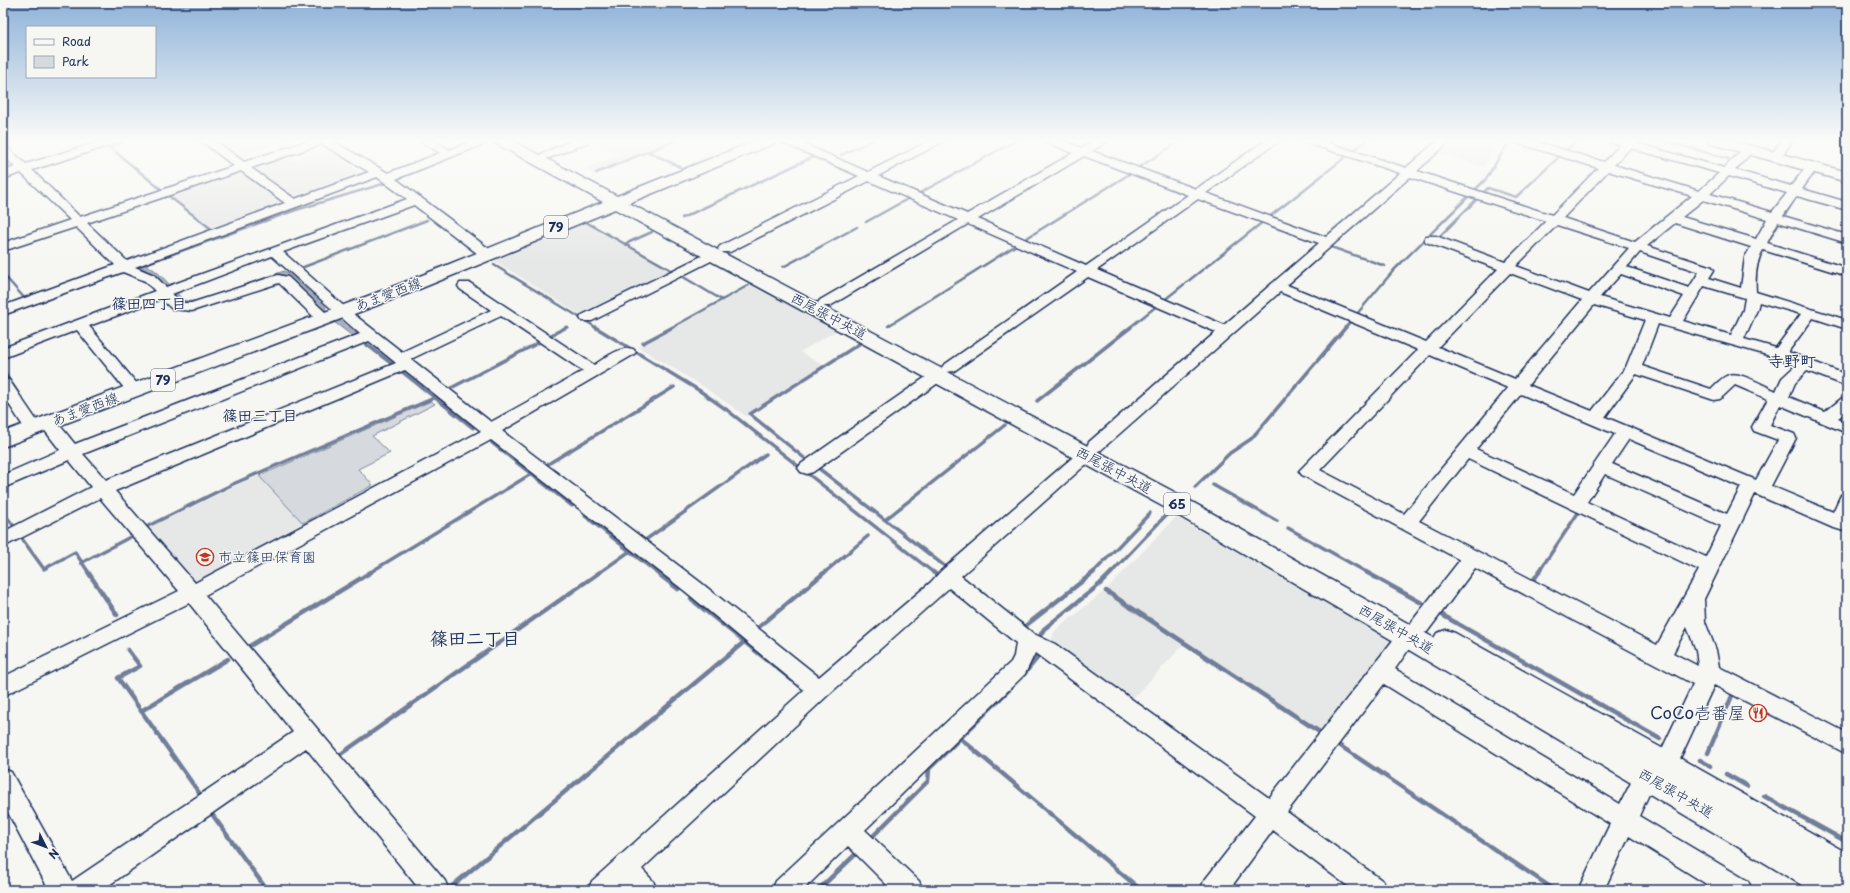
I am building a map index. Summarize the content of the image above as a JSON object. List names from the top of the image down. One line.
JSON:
{"streets":{"main road":["79","あま愛西線","西尾張中央道","65"]},"crossings":[["あま愛西線","西尾張中央道"]],"districts":["篠田四丁目","寺野町","篠田三丁目","篠田二丁目"],"places":{"school or university":["市立篠田保育園"],"restaurant":["CoCo壱番屋"]},"legend":["Road","Park"],"north":"bottom right"}
